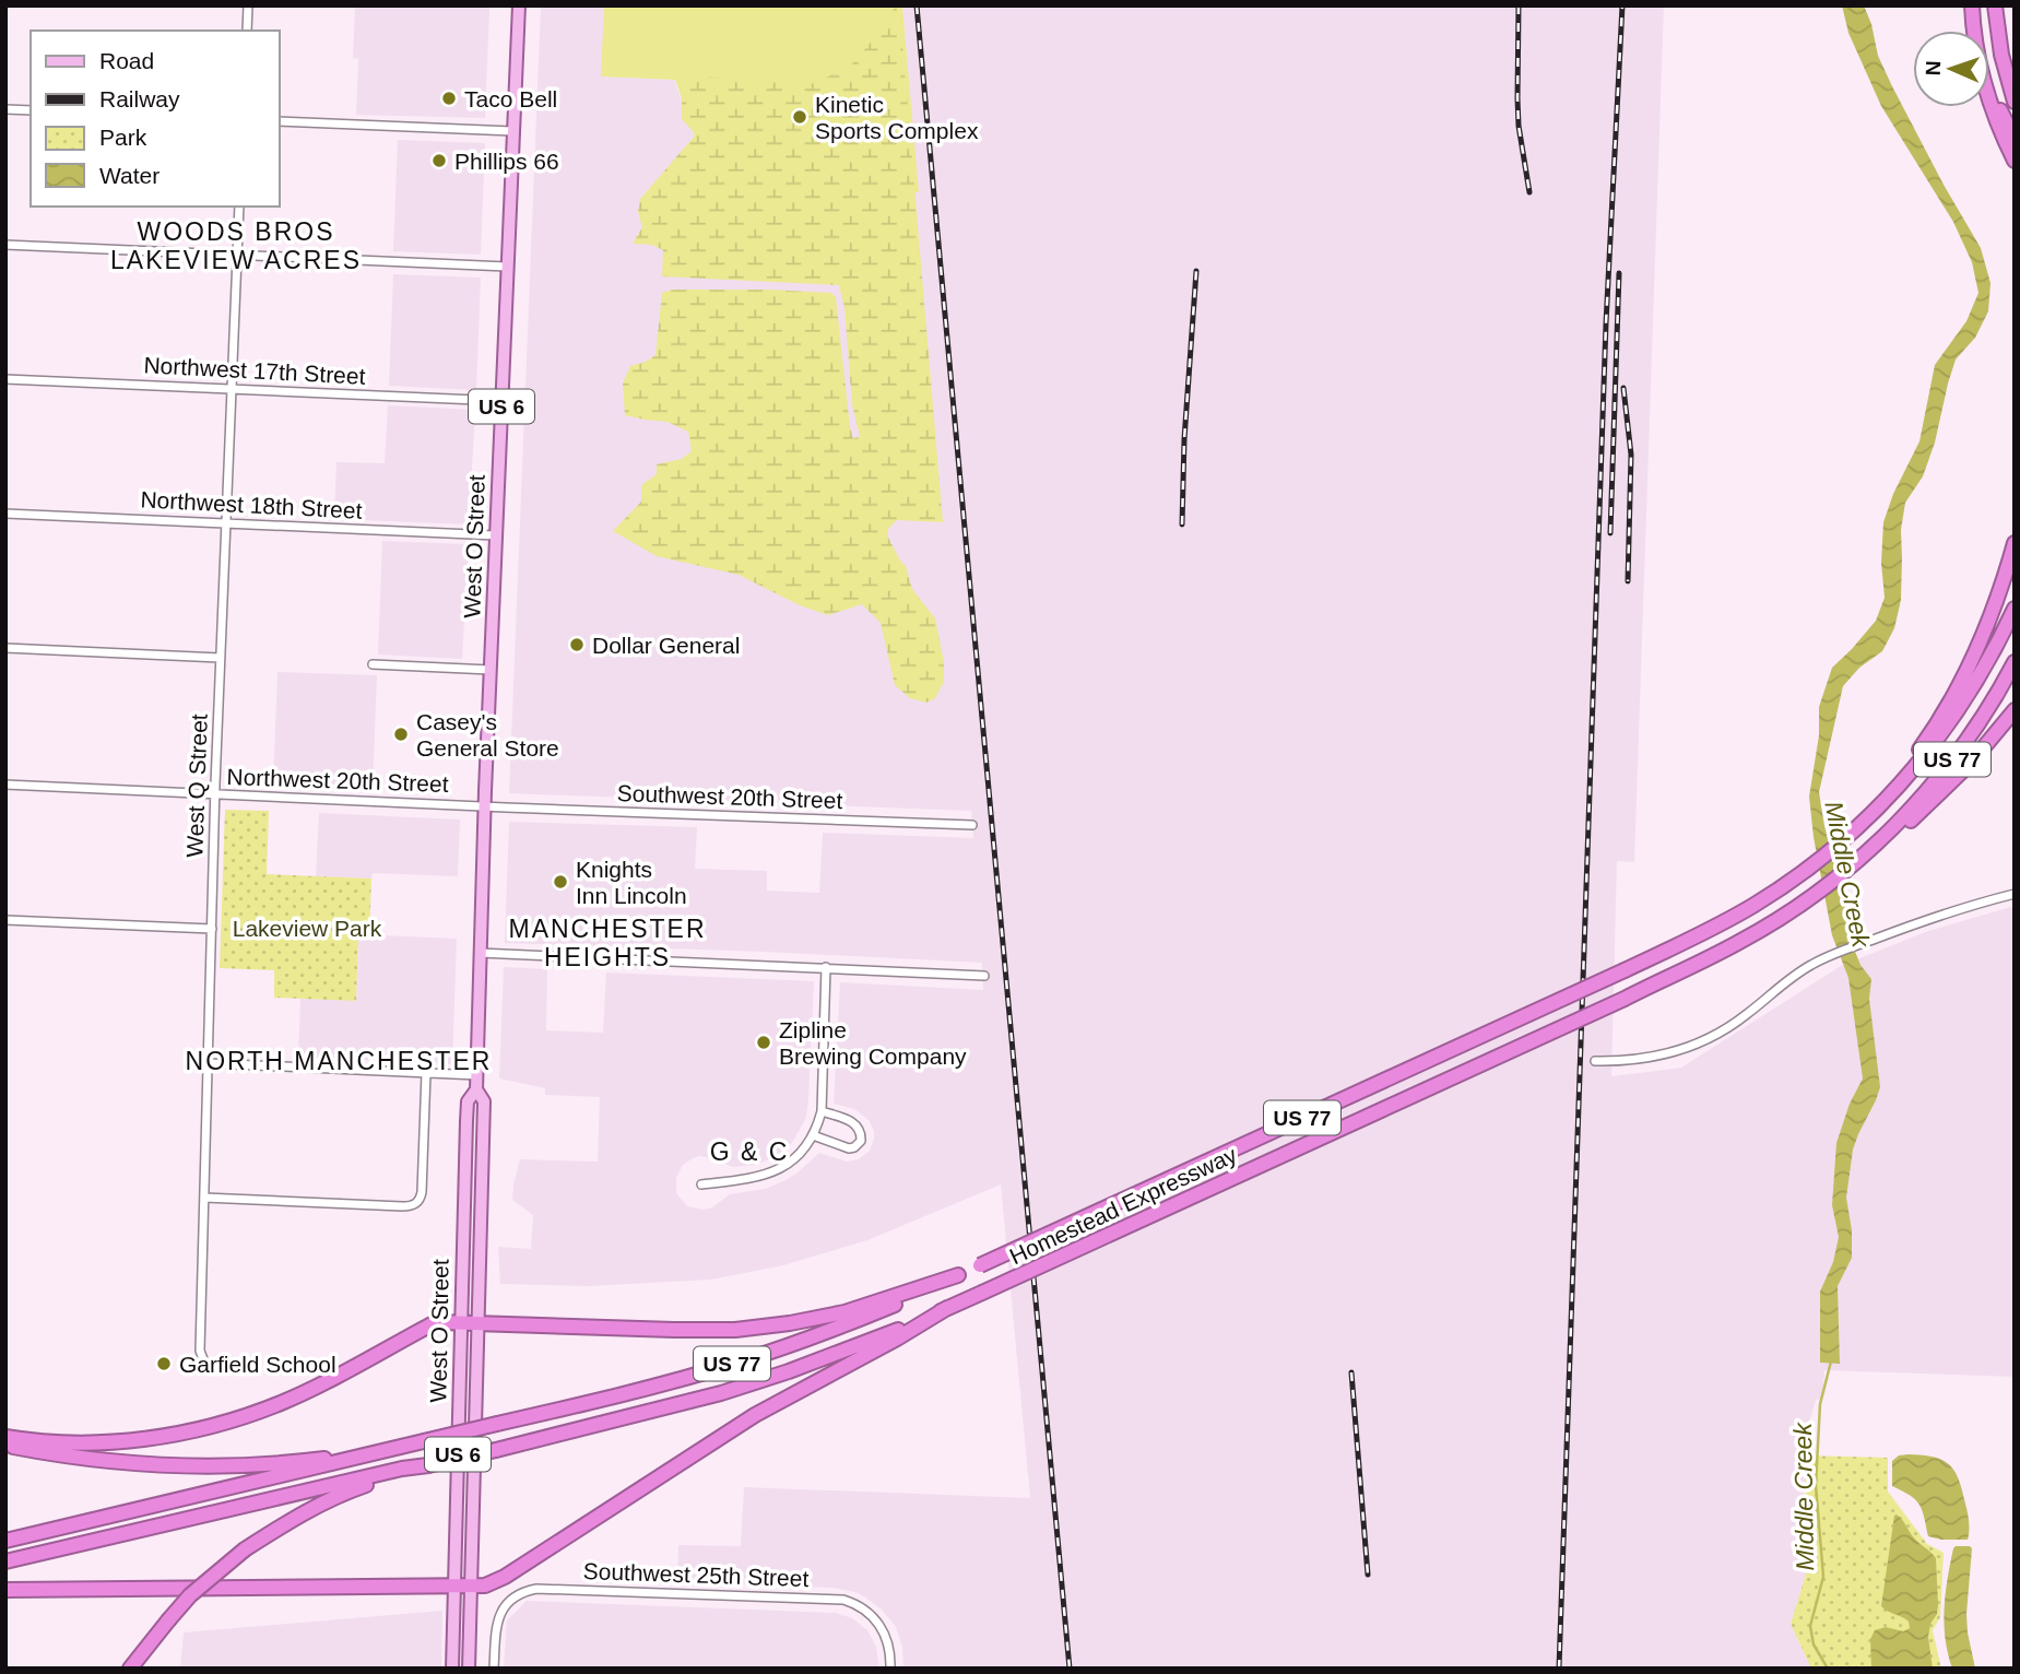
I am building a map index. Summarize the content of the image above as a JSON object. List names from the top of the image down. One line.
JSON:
{"streets":{"highway":["US 77","Homestead Expressway"],"main road":["US 6","West O Street"],"street":["Northwest 17th Street","Northwest 18th Street","Northwest 20th Street","West Q Street","Southwest 20th Street","Southwest 25th Street"]},"crossings":[["Northwest 17th Street","West O Street"],["Northwest 17th Street","West Q Street"],["Northwest 18th Street","West O Street"],["Northwest 18th Street","West Q Street"],["West O Street","Northwest 20th Street"],["West O Street","Southwest 20th Street"],["US 77","Homestead Expressway"],["Northwest 20th Street","West Q Street"],["Northwest 20th Street","Southwest 20th Street"]],"districts":["WOODS BROS LAKEVIEW ACRES","MANCHESTER HEIGHTS","NORTH MANCHESTER","G & C"],"water":["Middle Creek"],"parks":["Lakeview Park"],"places":["Taco Bell","Kinetic Sports Complex","Phillips 66","Dollar General","Casey's General Store","Knights Inn Lincoln","Zipline Brewing Company","Garfield School"],"legend":["Road","Railway","Park","Water"],"north":"left"}
